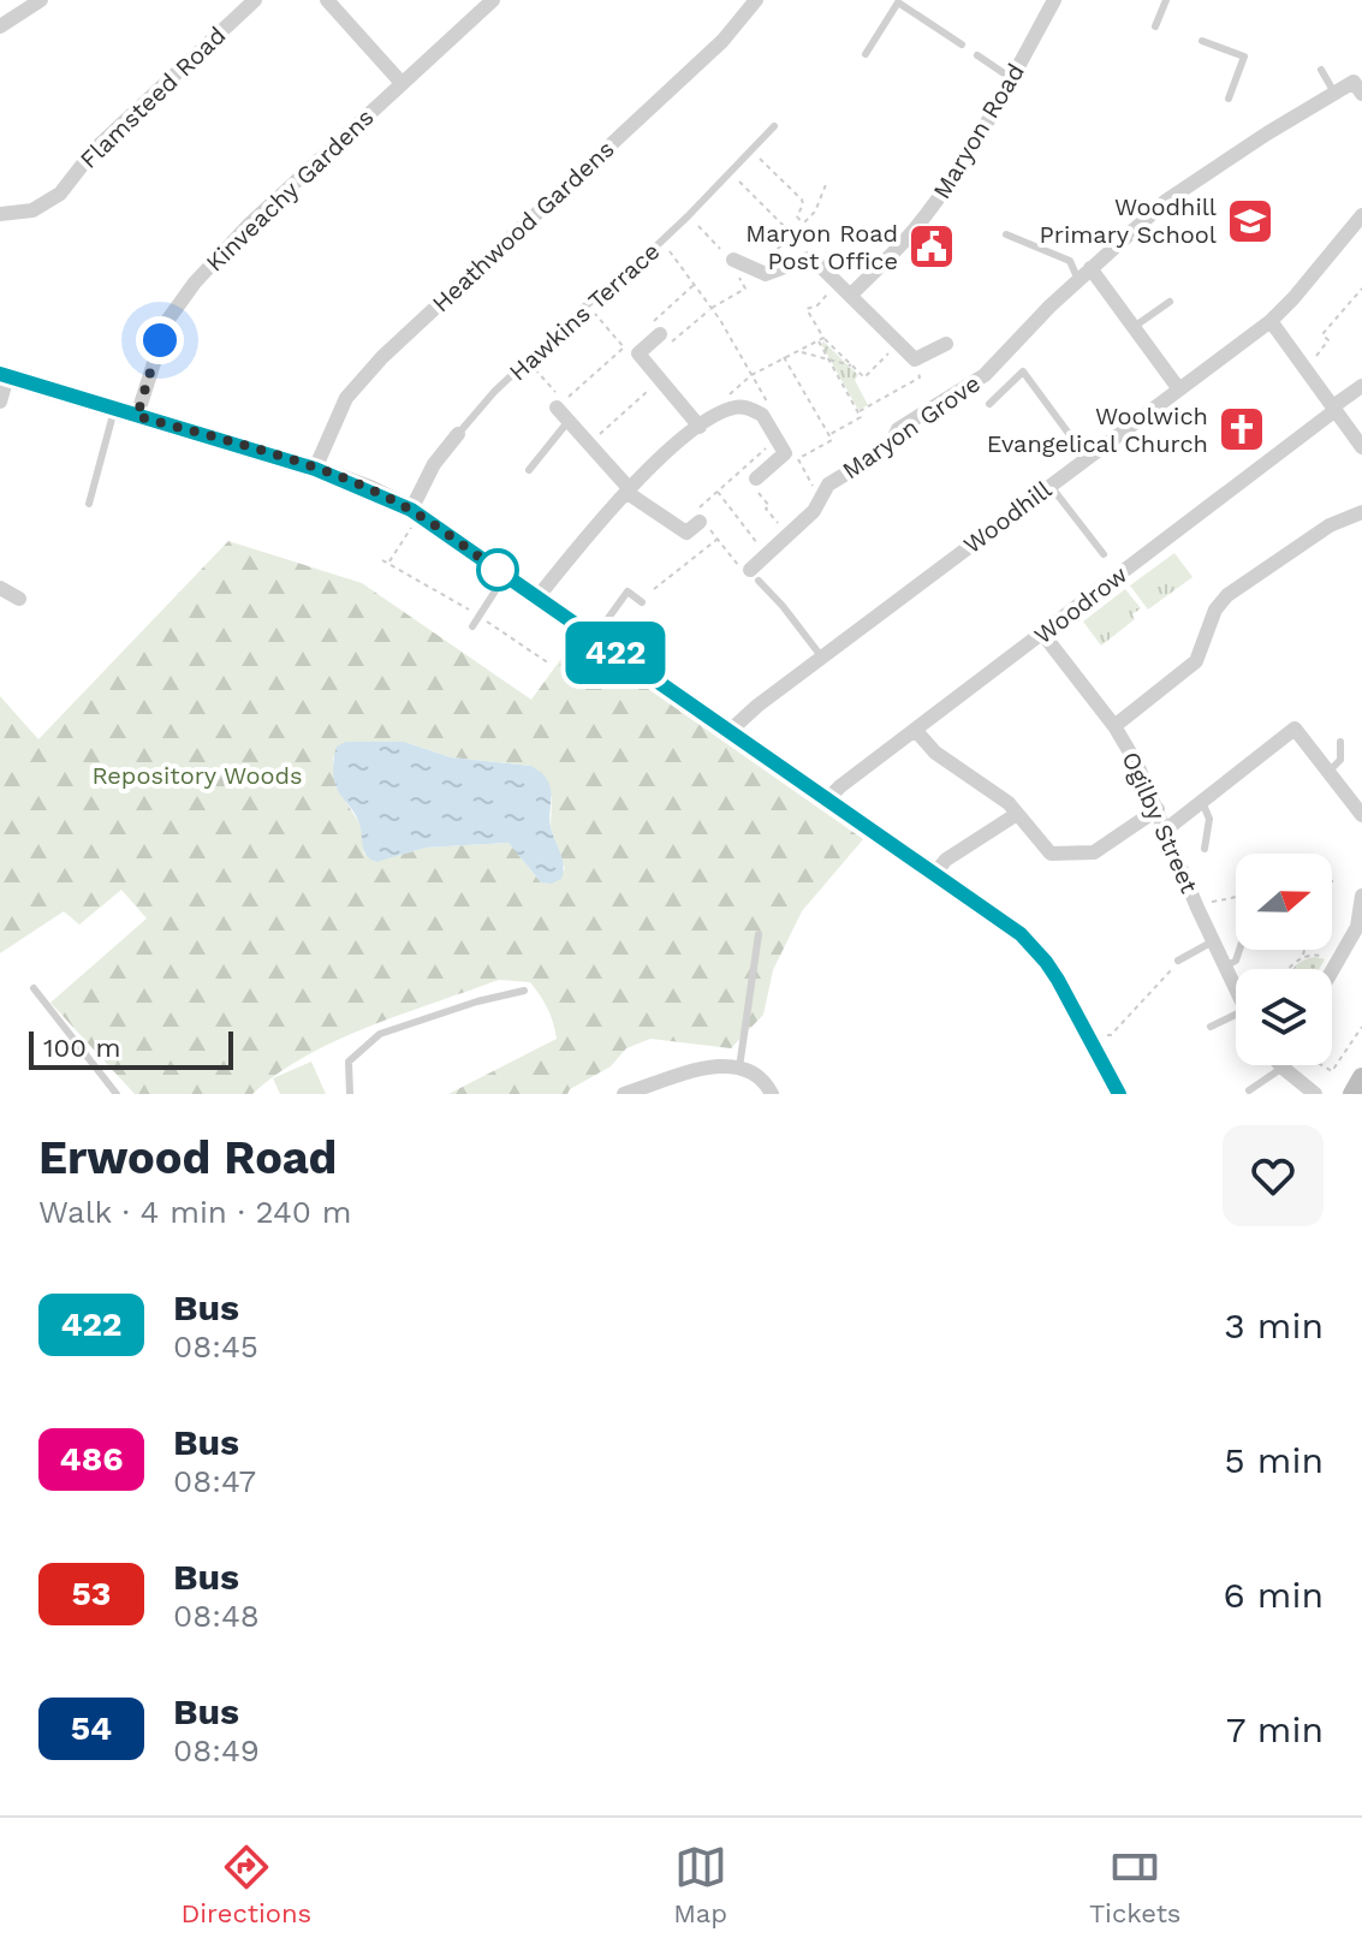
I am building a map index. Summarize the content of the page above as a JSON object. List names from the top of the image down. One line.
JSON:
{"streets":{"street":["Flamsteed Road","Maryon Road","Kinveachy Gardens","Heathwood Gardens","Hawkins Terrace","Maryon Grove","Woodhill","Woodrow","Ogilby Street"]},"crossings":[["Woodrow","Ogilby Street"]],"parks":["Repository Woods"],"places":{"school or university":["Woodhill Primary School"],"public building":["Maryon Road Post Office"],"church":["Woolwich Evangelical Church"]},"lines":["bus line 422"],"scale_bar":"100 m","north":"right","page":{"on_map":"422","scale":"100 m","heading":["Erwood Road","Walk · 4 min · 240 m"],"list":[{"mark":"422","name":"Bus","note":"08:45","value":"3 min"},{"mark":"486","name":"Bus","note":"08:47","value":"5 min"},{"mark":"53","name":"Bus","note":"08:48","value":"6 min"},{"mark":"54","name":"Bus","note":"08:49","value":"7 min"}],"tabs":["Directions","Map","Tickets"]}}
